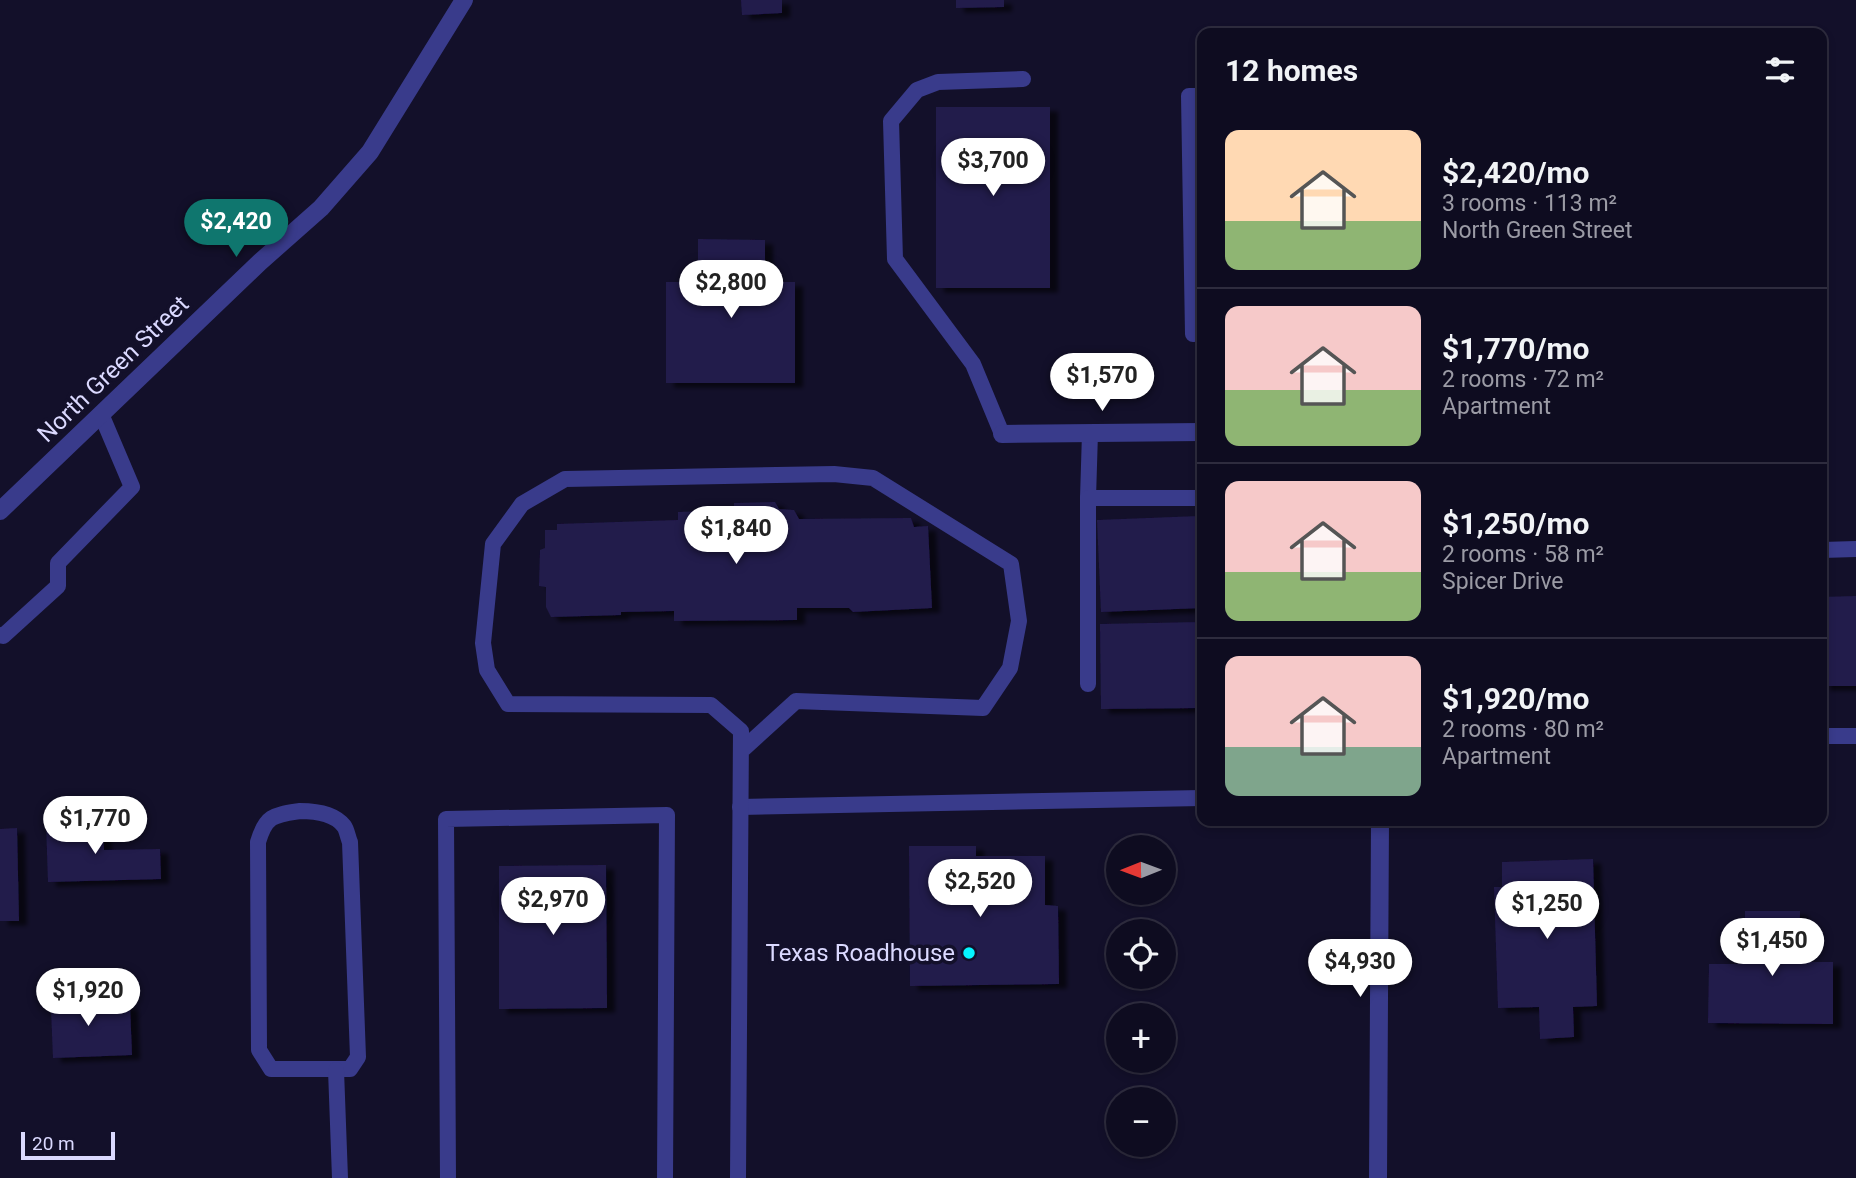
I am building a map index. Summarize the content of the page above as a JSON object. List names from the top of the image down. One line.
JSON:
{"streets":{"street":["North Green Street"]},"places":["Texas Roadhouse"],"scale_bar":"20 m","north":"left","page":{"heading":"12 homes","list":[{"name":"$2,420/mo","note":"3 rooms · 113 m² · North Green Street"},{"name":"$1,770/mo","note":"2 rooms · 72 m² · Apartment"},{"name":"$1,250/mo","note":"2 rooms · 58 m² · Spicer Drive"},{"name":"$1,920/mo","note":"2 rooms · 80 m² · Apartment"}],"price":["$3,700","$2,420","$2,800","$1,570","$1,840","$1,770","$2,520","$2,970","$1,250","$1,450","$4,930","$1,920"],"map_buttons":["+","−"],"scale":"20 m"}}
